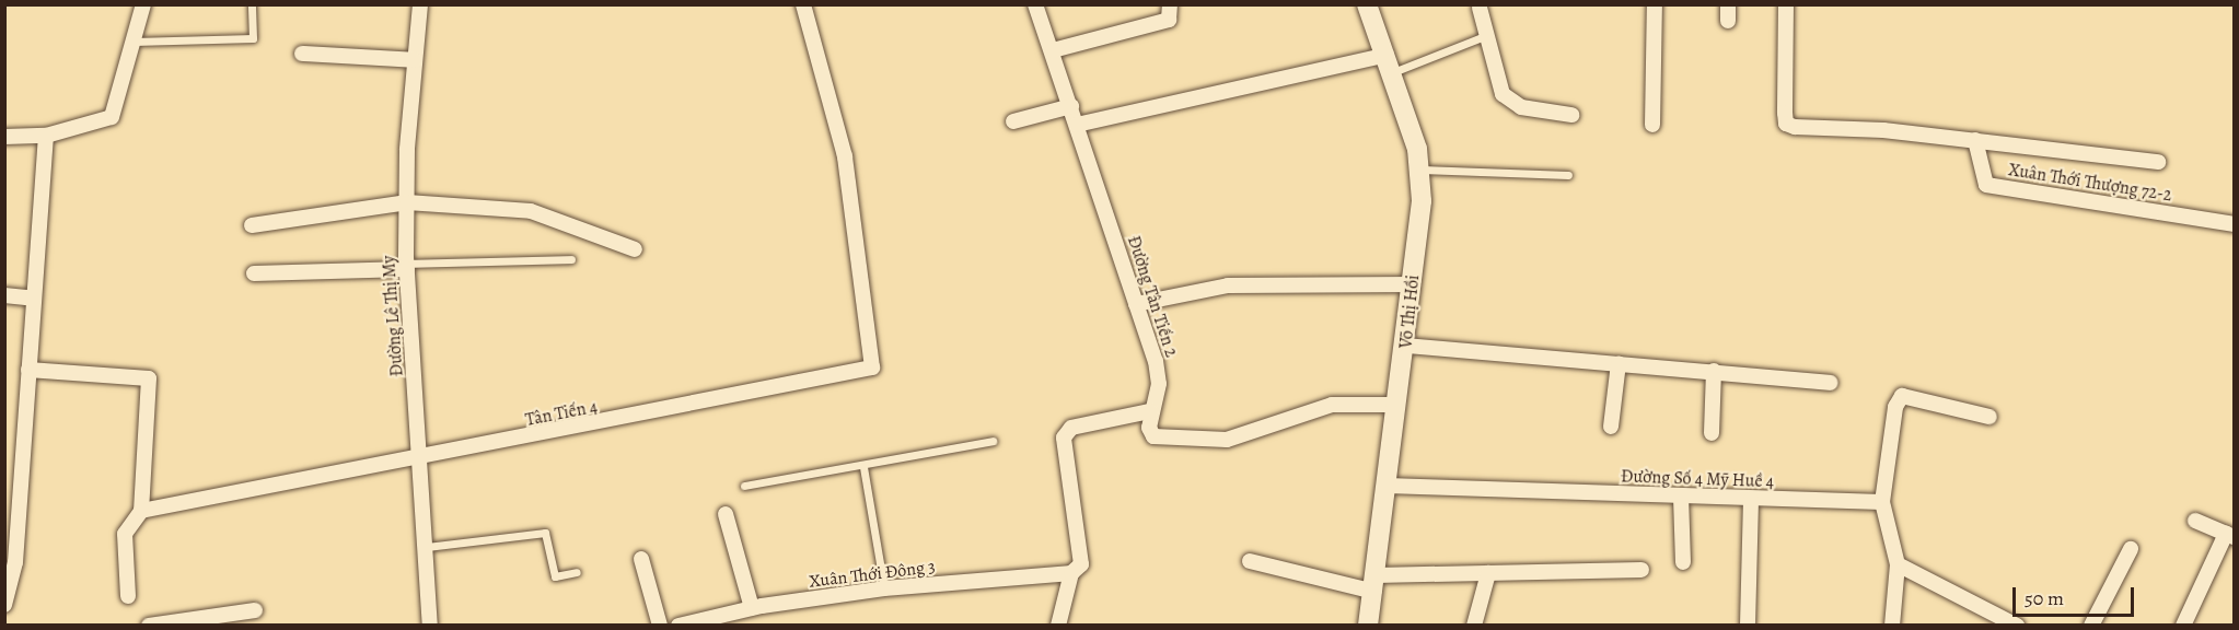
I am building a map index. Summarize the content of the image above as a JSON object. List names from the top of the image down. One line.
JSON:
{"streets":{"street":["Xuân Thới Thượng 72-2","Đường Tân Tiến 2","Võ Thị Hồi","Đường Lê Thị My","Tân Tiến 4","Đường Số 4 Mỹ Huề 4","Xuân Thới Đông 3"]},"crossings":[["Võ Thị Hồi","Đường Số 4 Mỹ Huề 4"],["Đường Lê Thị My","Tân Tiến 4"]],"scale_bar":"50 m"}
